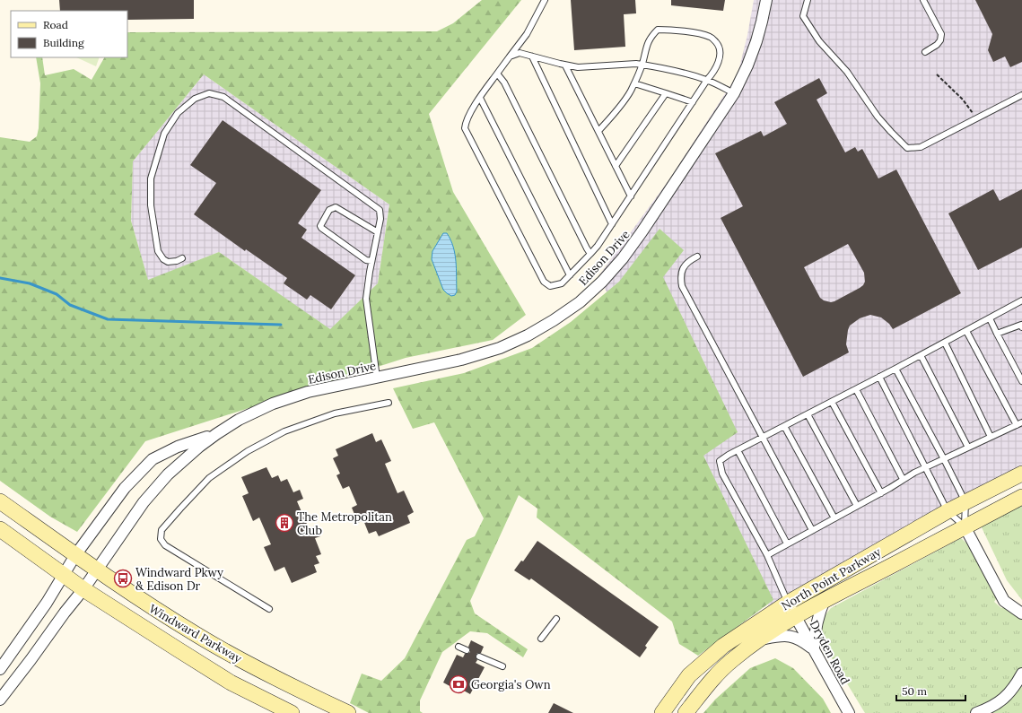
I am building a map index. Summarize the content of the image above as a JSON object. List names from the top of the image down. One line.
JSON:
{"streets":{"street":["Edison Drive","North Point Parkway","Windward Parkway","Dryden Road"]},"crossings":[["Edison Drive","Windward Parkway"],["North Point Parkway","Dryden Road"]],"places":{"building":["The Metropolitan Club"],"bus stop":["Windward Pkwy & Edison Dr"],"bank":["Georgia's Own"]},"legend":["Road","Building"],"scale_bar":"50 m"}
